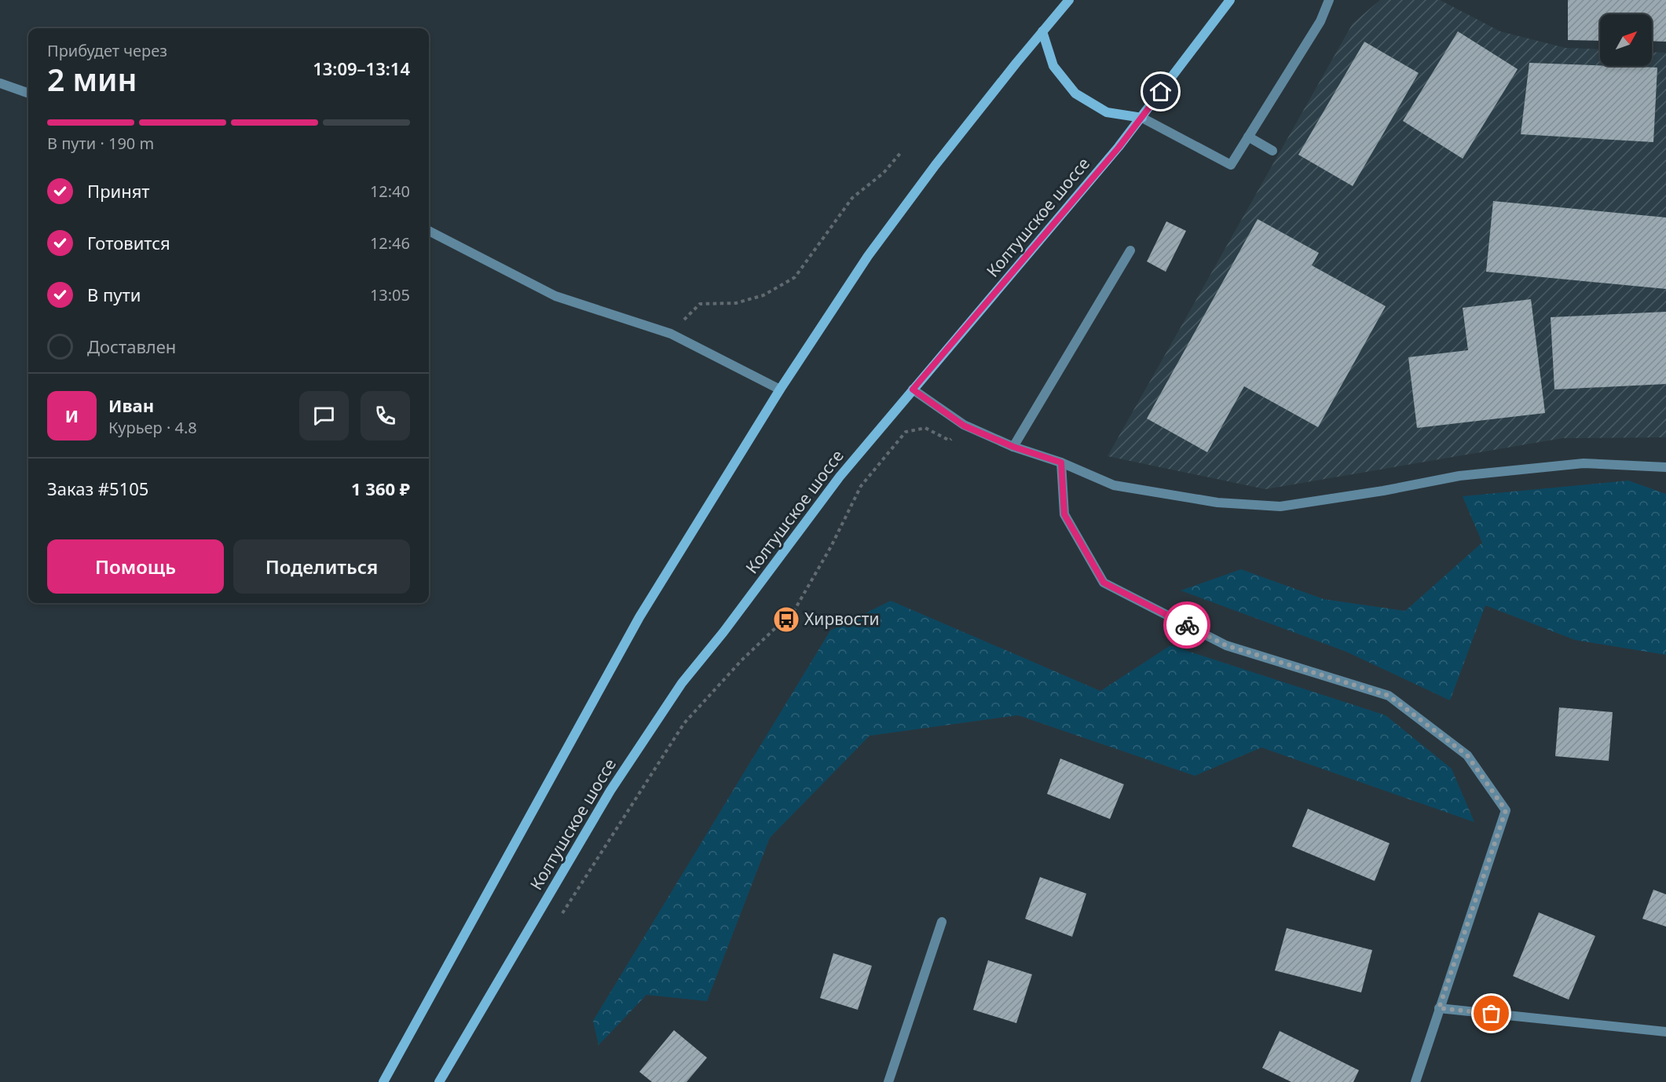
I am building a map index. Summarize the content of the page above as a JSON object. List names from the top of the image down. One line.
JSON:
{"streets":{"main road":["Колтушское шоссе"]},"places":{"bus stop":["Хирвости"]},"north":"top right","page":{"heading":["2 мин","Прибудет через","13:09–13:14"],"panel":["Иван","Курьер · 4.8","Заказ #5105","1 360 ₽"],"bar":"В пути · 190 m","list":[["Принят","12:40"],["Готовится","12:46"],["В пути","13:05"],"Доставлен"],"round":"И","buttons":["Помощь","Поделиться"]}}
